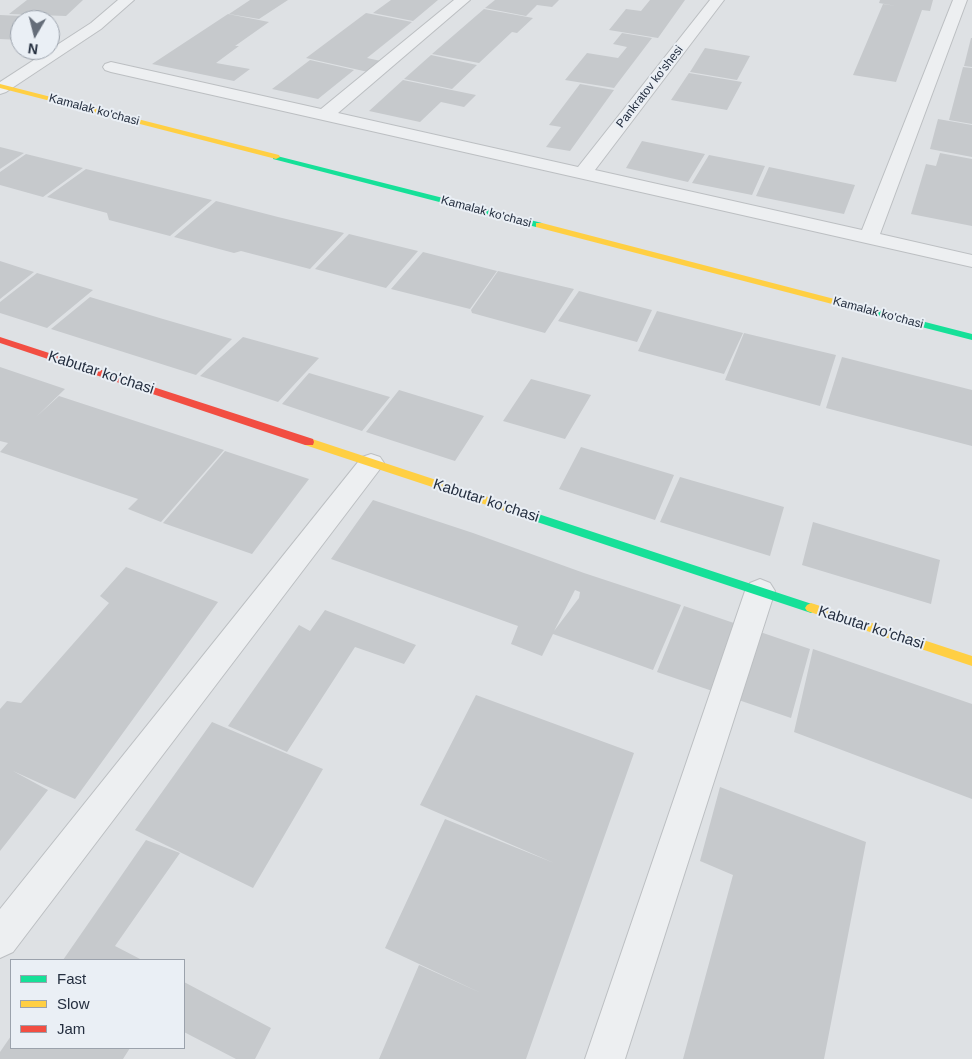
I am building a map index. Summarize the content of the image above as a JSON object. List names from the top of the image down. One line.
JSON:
{"streets":{"street":["Pankratov ko'shesi","Kamalak ko'chasi","Kabutar ko'chasi"]},"legend":["Fast","Slow","Jam"],"north":"bottom"}
